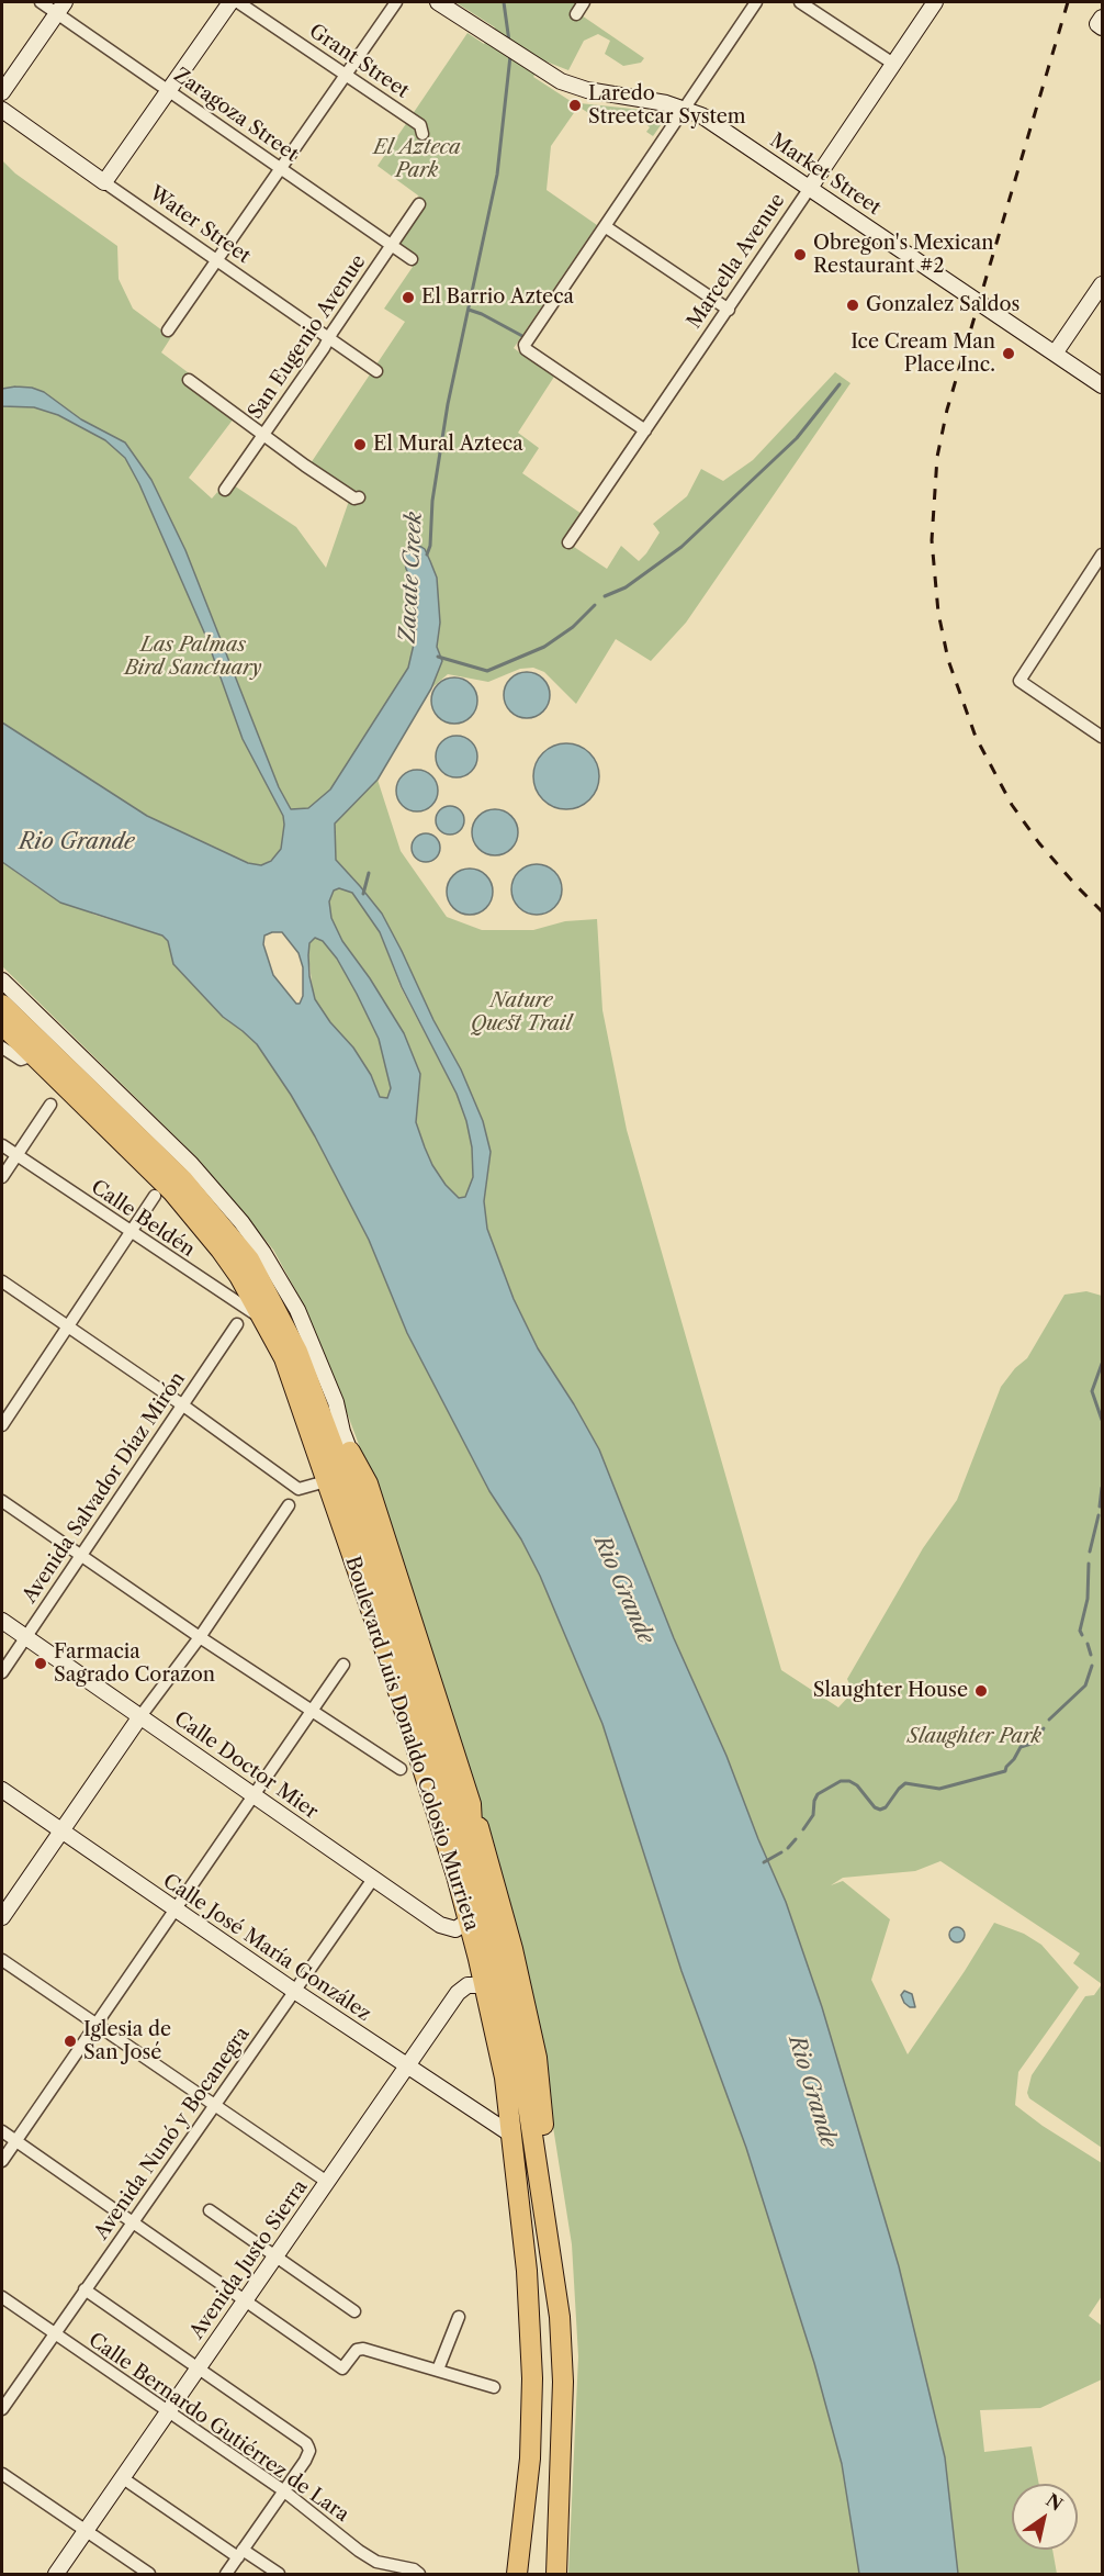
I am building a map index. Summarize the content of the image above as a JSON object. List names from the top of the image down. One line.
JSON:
{"streets":{"highway":["Boulevard Luis Donaldo Colosio Murrieta"],"street":["Grant Street","Zaragoza Street","Market Street","Water Street","Marcella Avenue","San Eugenio Avenue","Calle Beldén","Avenida Salvador Díaz Mirón","Calle Doctor Mier","Calle José María González","Avenida Nunó y Bocanegra","Avenida Justo Sierra","Calle Bernardo Gutiérrez de Lara"]},"crossings":[["Zaragoza Street","San Eugenio Avenue"],["Market Street","Marcella Avenue"],["Water Street","San Eugenio Avenue"],["Calle Beldén","Boulevard Luis Donaldo Colosio Murrieta"],["Avenida Salvador Díaz Mirón","Calle Doctor Mier"],["Boulevard Luis Donaldo Colosio Murrieta","Calle Doctor Mier"],["Boulevard Luis Donaldo Colosio Murrieta","Calle José María González"],["Boulevard Luis Donaldo Colosio Murrieta","Avenida Justo Sierra"],["Calle Doctor Mier","Avenida Nunó y Bocanegra"],["Calle José María González","Avenida Nunó y Bocanegra"],["Calle José María González","Avenida Justo Sierra"],["Avenida Nunó y Bocanegra","Calle Bernardo Gutiérrez de Lara"],["Avenida Justo Sierra","Calle Bernardo Gutiérrez de Lara"]],"water":["Zacate Creek","Rio Grande"],"parks":["El Azteca Park","Las Palmas Bird Sanctuary","Nature Quest Trail","Slaughter Park"],"places":["Laredo Streetcar System","Obregon's Mexican Restaurant #2","El Barrio Azteca","Gonzalez Saldos","Ice Cream Man Place Inc.","El Mural Azteca","Farmacia Sagrado Corazon","Slaughter House","Iglesia de San José"],"north":"top right"}
